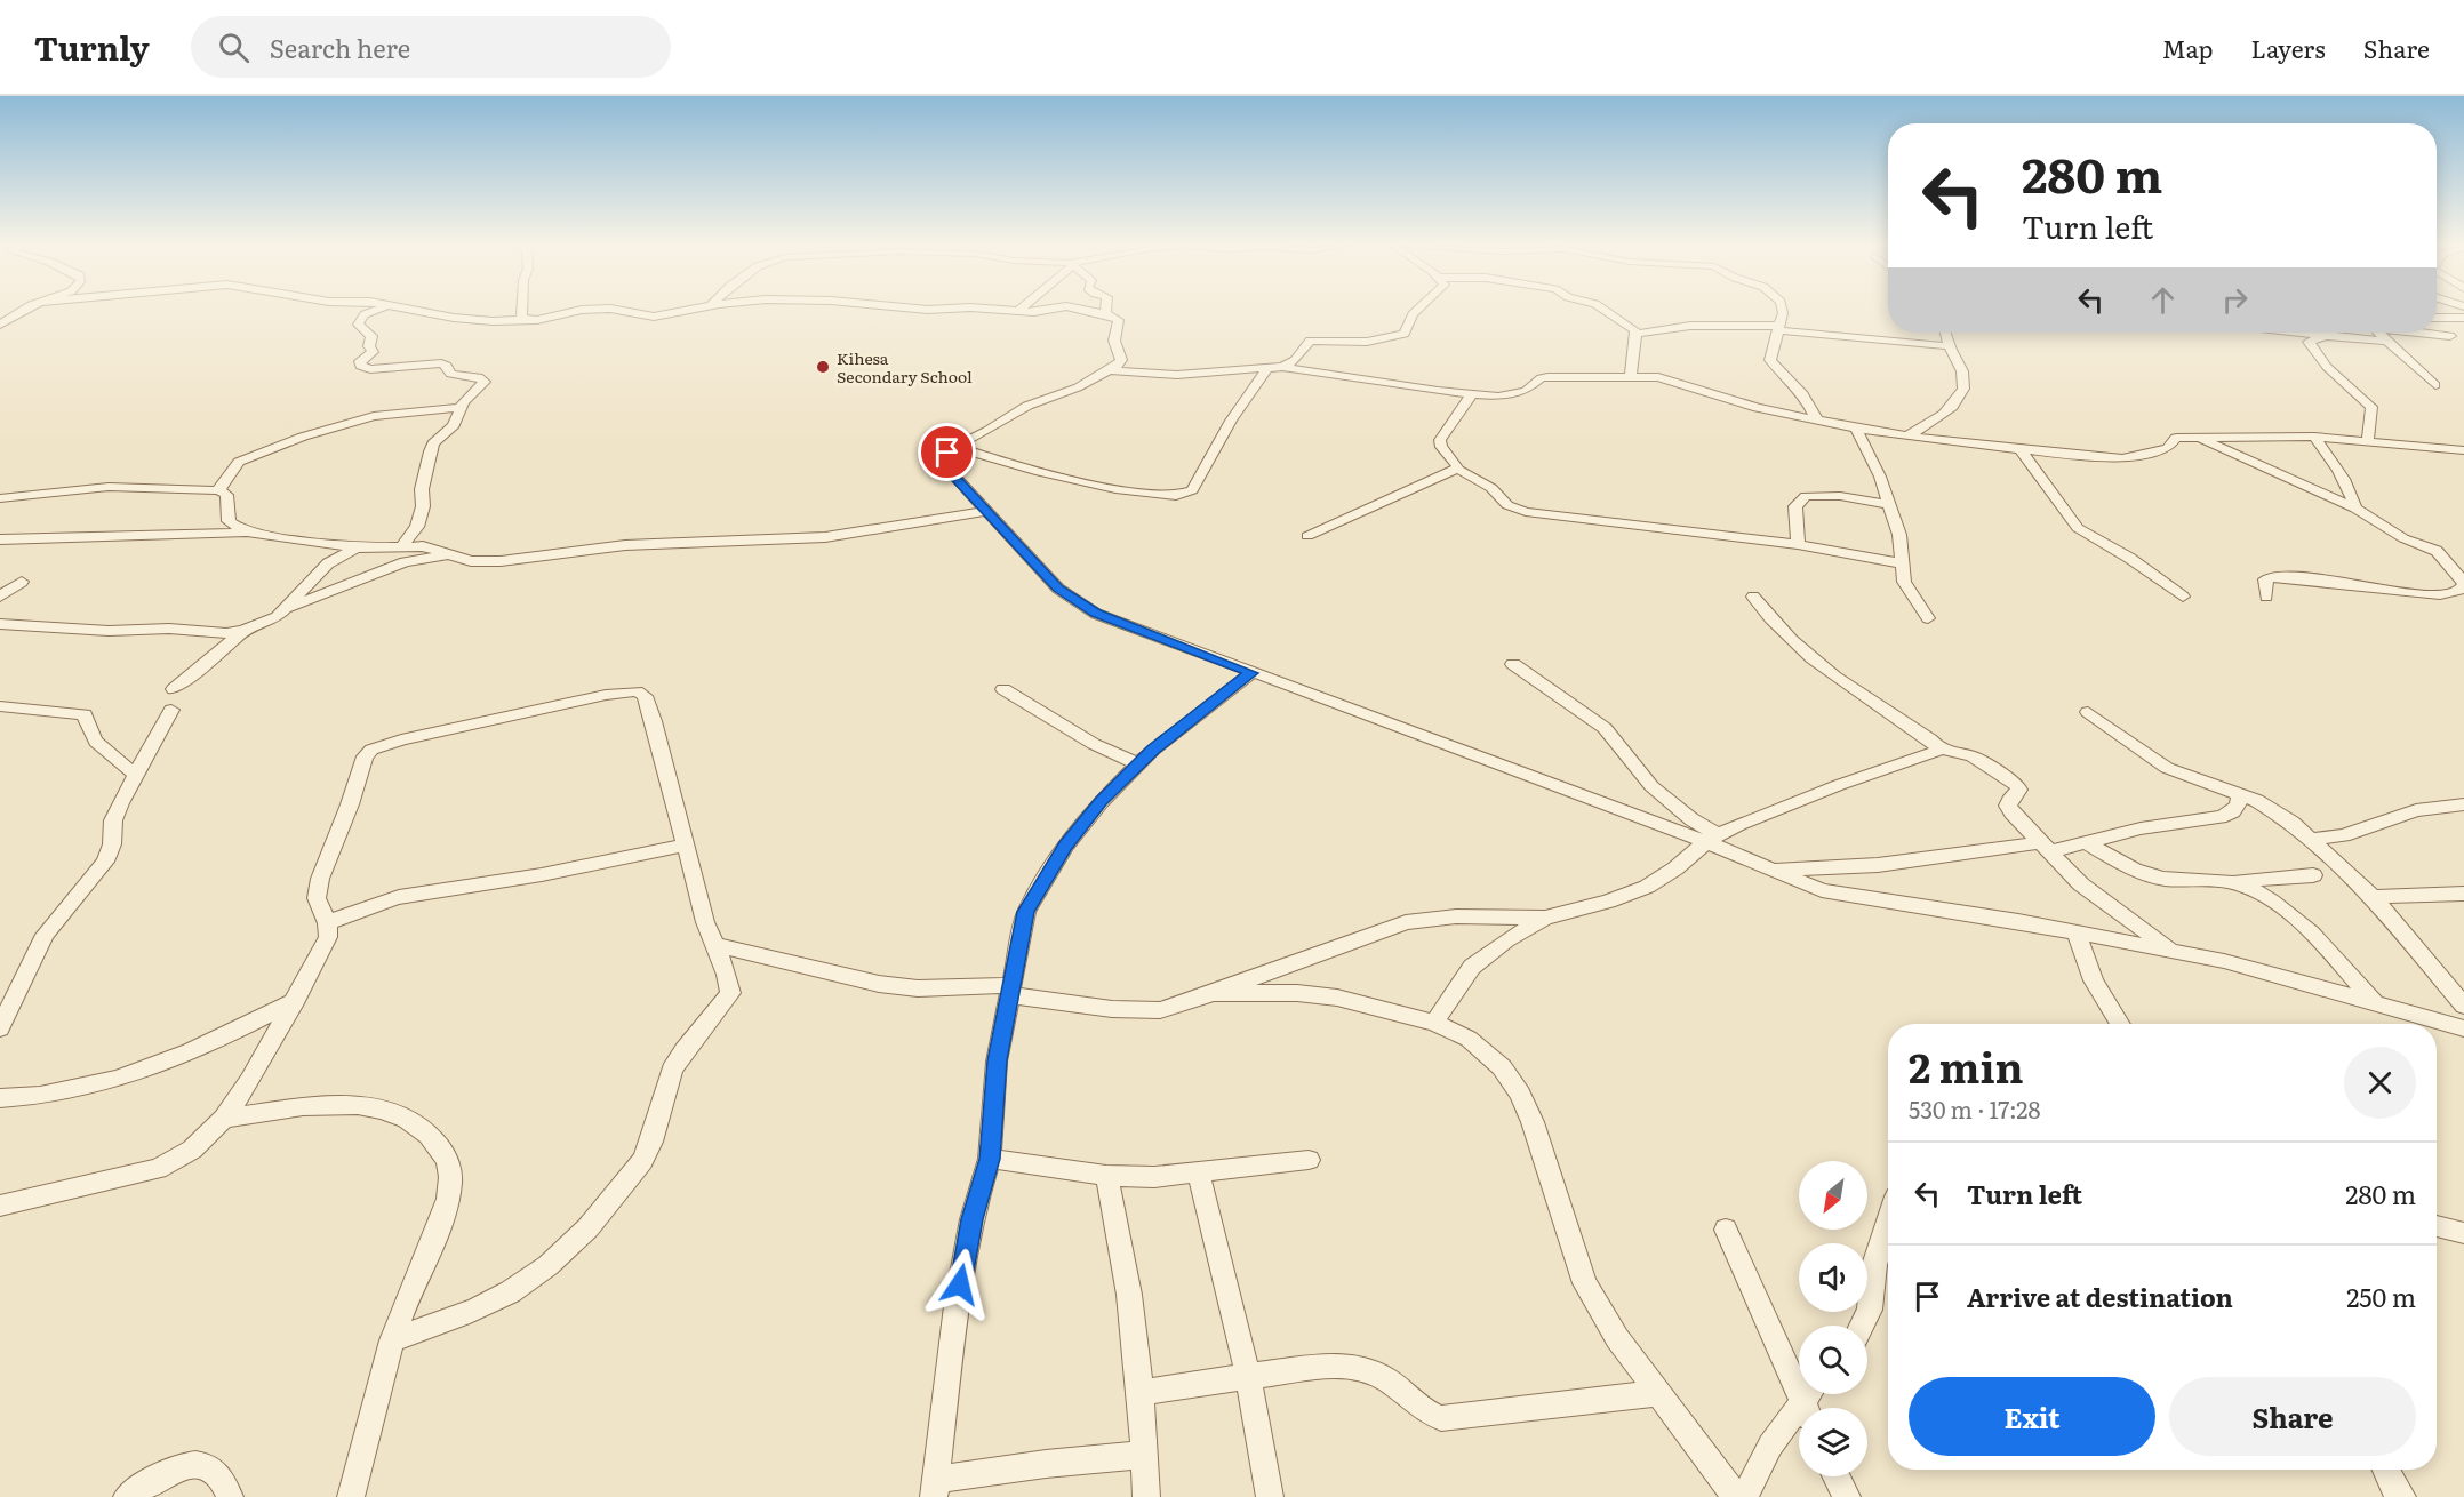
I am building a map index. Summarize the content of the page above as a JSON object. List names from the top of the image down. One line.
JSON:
{"places":["Kihesa Secondary School"],"north":"bottom left","page":{"header":"Turnly","search":"Search here","nav":["Map","Layers","Share"],"turn":["280 m","Turn left"],"heading":["2 min","530 m · 17:28"],"list":[{"name":"Turn left","value":"280 m"},{"name":"Arrive at destination","value":"250 m"}],"buttons":["Exit","Share"]}}
